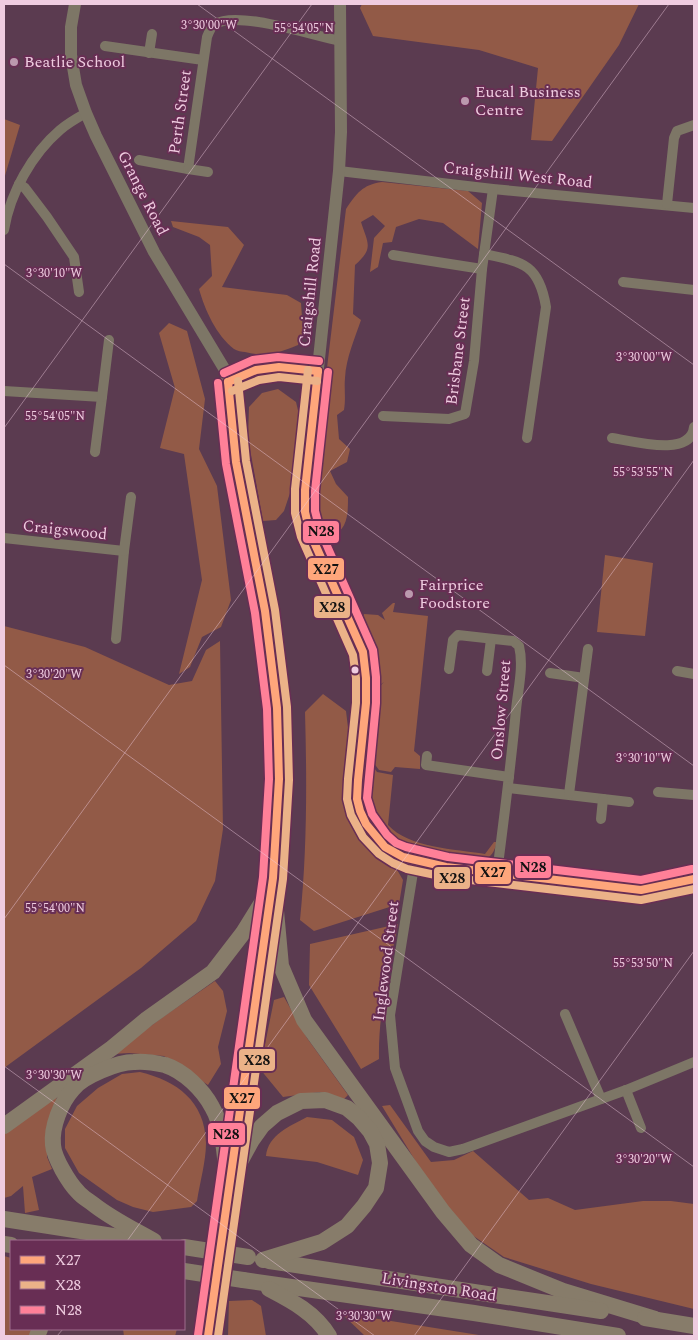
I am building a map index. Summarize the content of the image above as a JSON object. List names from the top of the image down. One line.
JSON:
{"streets":{"main road":["Livingston Road"],"street":["Perth Street","Craigshill West Road","Grange Road","Craigshill Road","Brisbane Street","Craigswood","Onslow Street","Inglewood Street"]},"crossings":[["Perth Street","Craigshill Road"],["Craigshill West Road","Craigshill Road"],["Craigshill West Road","Brisbane Street"],["Craigshill Road","Onslow Street"],["Craigshill Road","Inglewood Street"]],"places":["Beatlie School","Eucal Business Centre","Fairprice Foodstore"],"lines":["transit line N28","transit line X27","transit line X28"],"legend":["X27","X28","N28"],"coordinates":["3°30'00\"W","55°54'05\"N","3°30'10\"W","55°53'55\"N","3°30'20\"W","55°54'00\"N","55°53'50\"N","3°30'30\"W"]}
